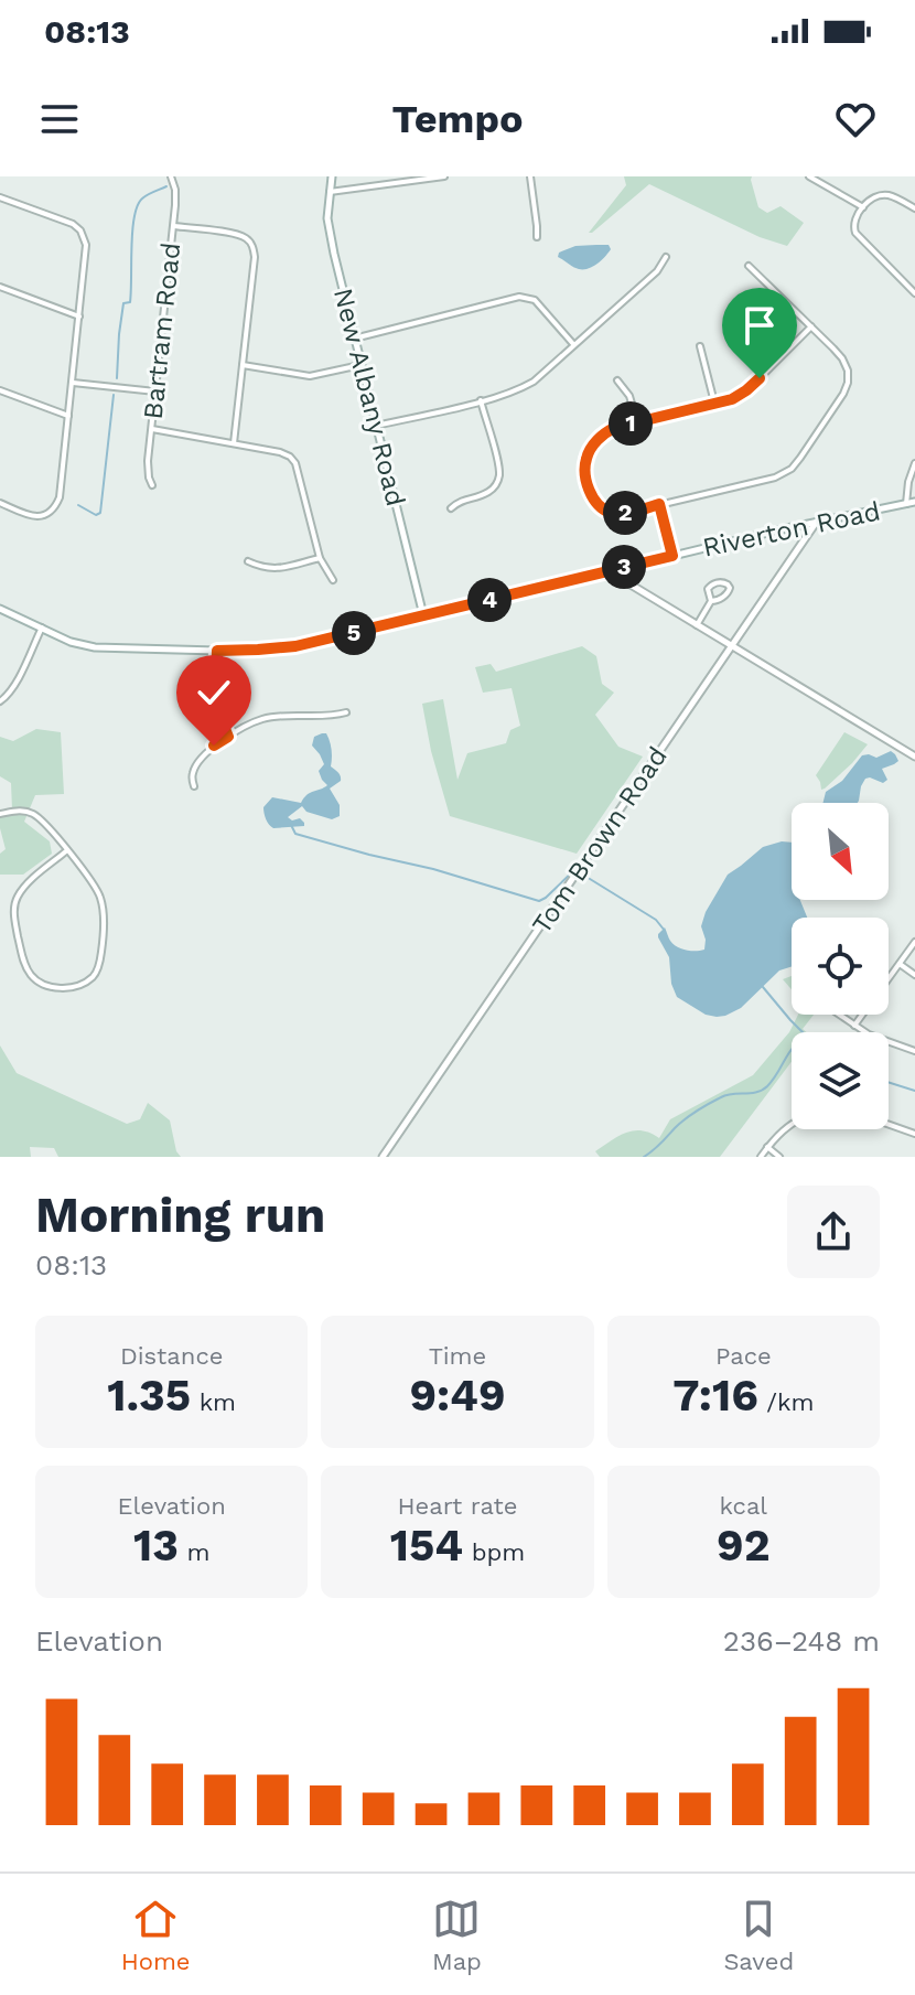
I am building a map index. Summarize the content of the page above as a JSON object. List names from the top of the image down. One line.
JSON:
{"streets":{"main road":["New Albany Road","Riverton Road","Tom Brown Road"],"street":["Bartram Road"]},"crossings":[["New Albany Road","Riverton Road"],["Riverton Road","Tom Brown Road"]],"north":"bottom right","page":{"status":"08:13","header":"Tempo","pins":["1","2","3","4","5"],"heading":["Morning run","08:13"],"stats":[["Distance","1.35 km"],["Time","9:49"],["Pace","7:16 /km"],["Elevation","13 m"],["Heart rate","154 bpm"],["kcal","92"]],"chart":["Elevation","236–248 m"],"tabs":["Home","Map","Saved"]}}
